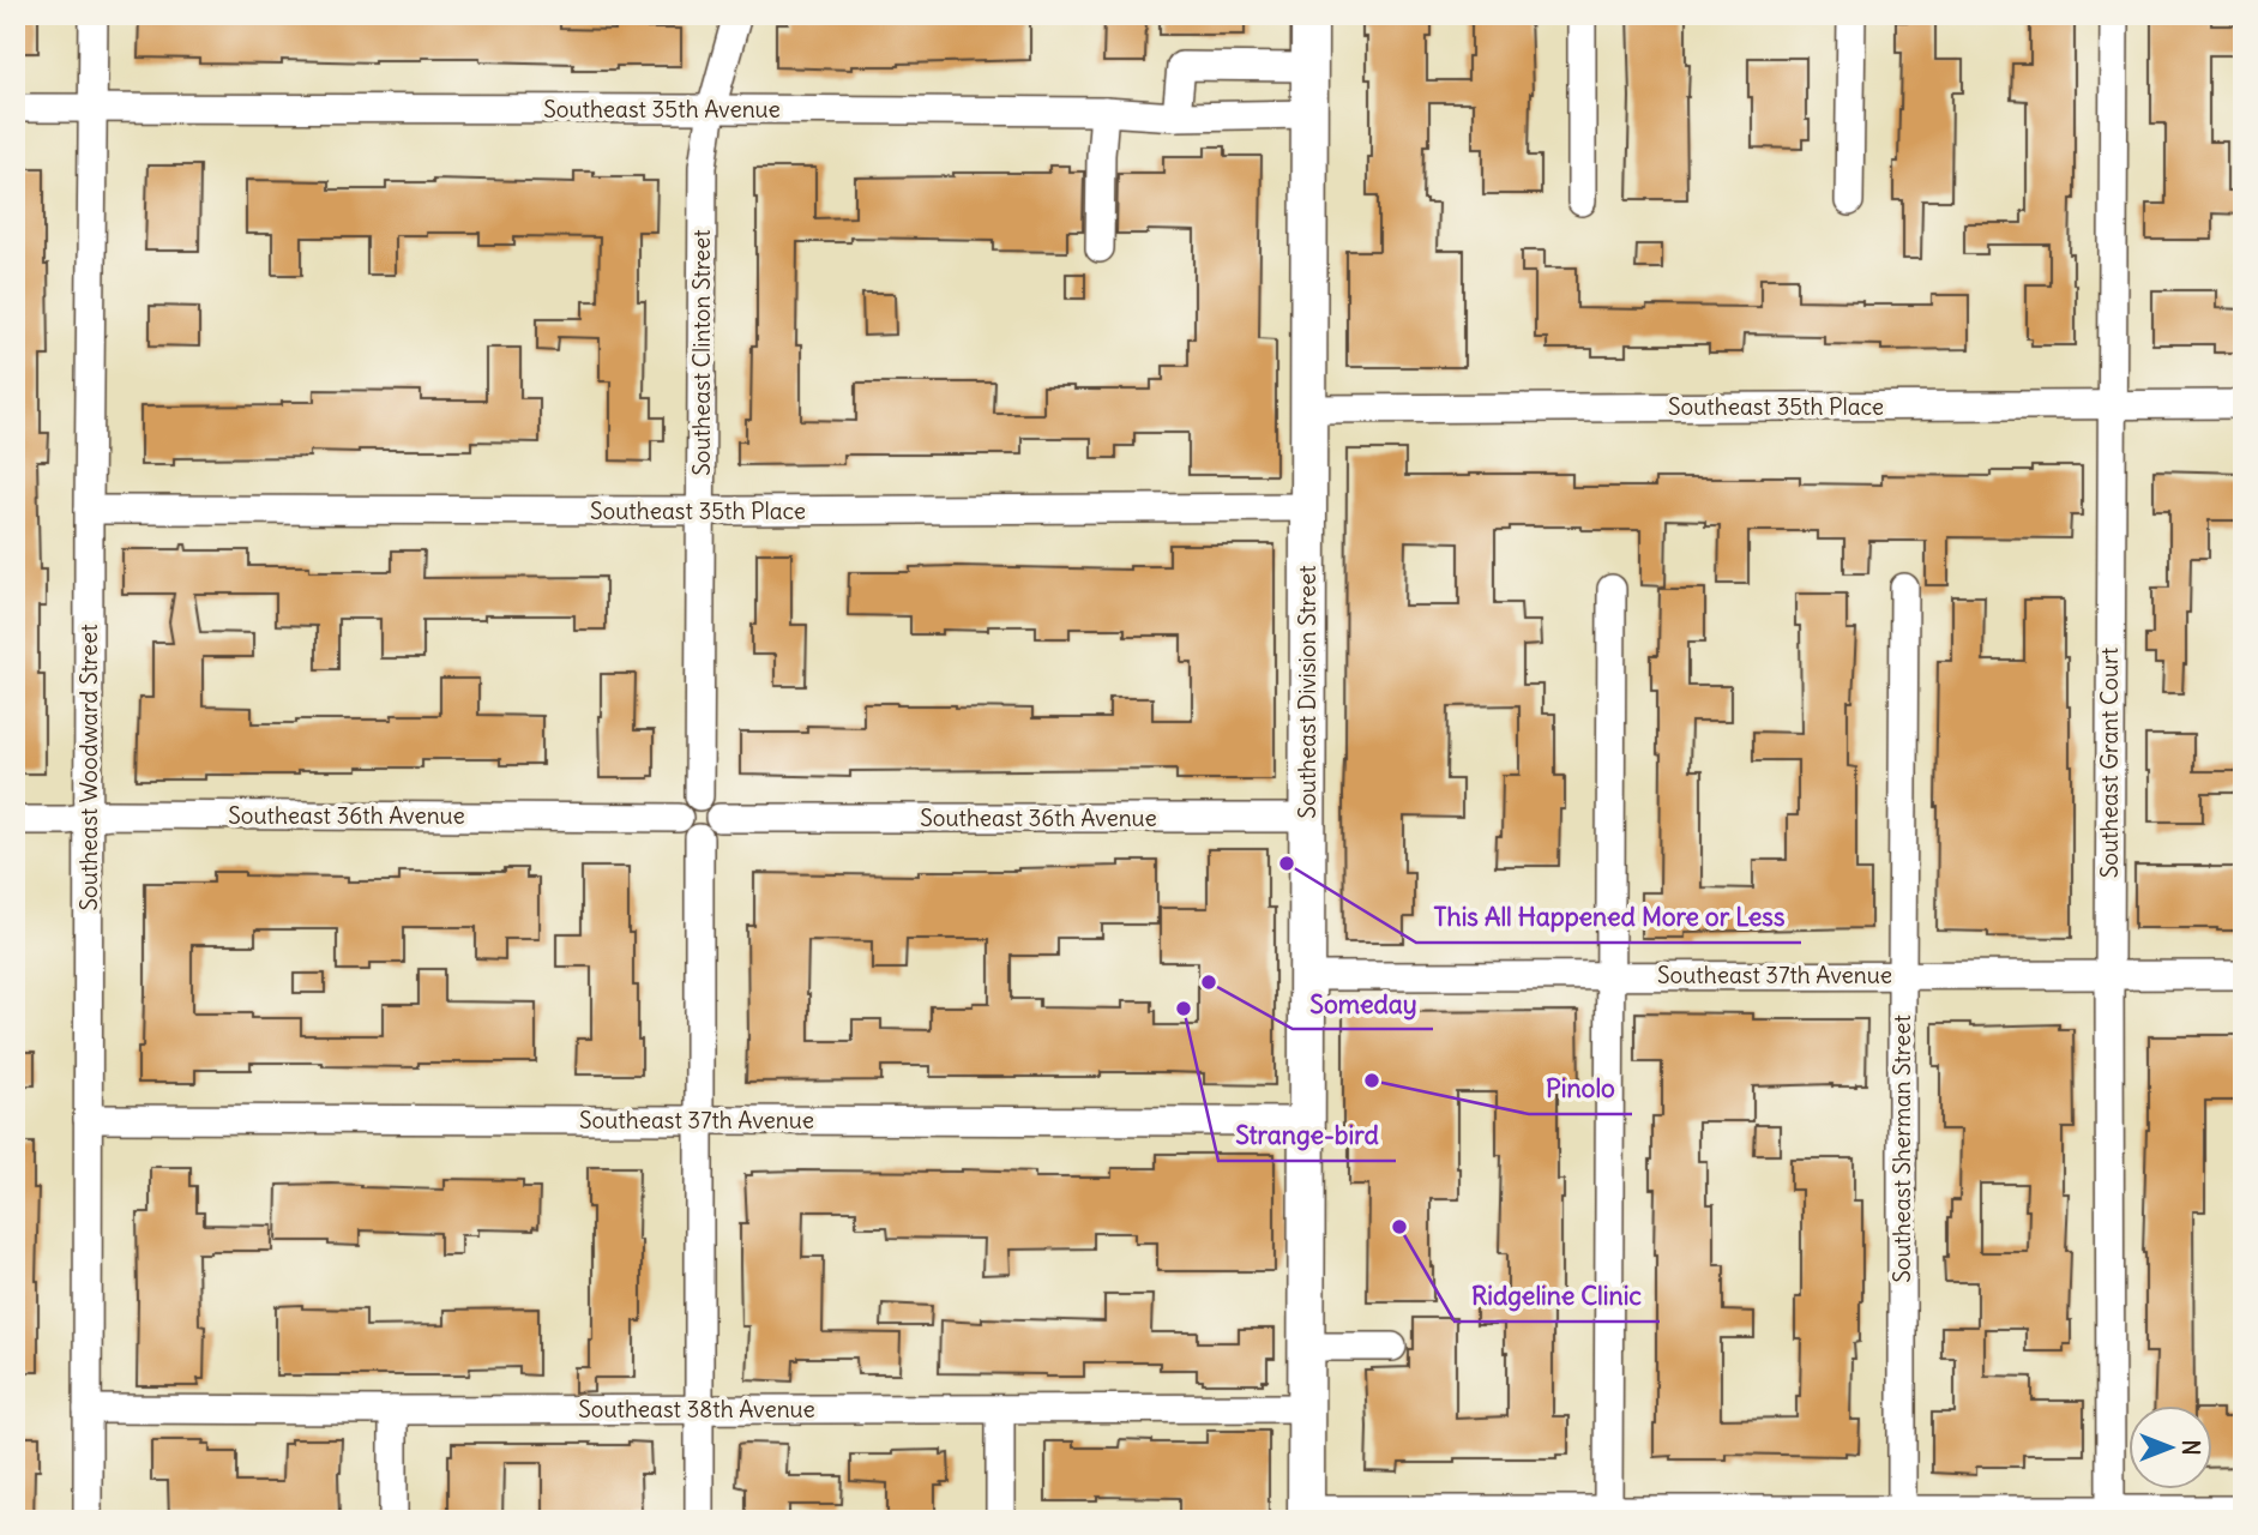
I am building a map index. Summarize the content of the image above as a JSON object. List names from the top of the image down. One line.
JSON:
{"streets":{"main road":["Southeast Division Street"],"street":["Southeast 35th Avenue","Southeast Clinton Street","Southeast 35th Place","Southeast Grant Court","Southeast Woodward Street","Southeast 36th Avenue","Southeast 37th Avenue","Southeast Sherman Street","Southeast 38th Avenue"]},"crossings":[["Southeast 35th Avenue","Southeast Clinton Street"],["Southeast 35th Avenue","Southeast Division Street"],["Southeast 35th Avenue","Southeast Woodward Street"],["Southeast Clinton Street","Southeast 35th Place"],["Southeast Clinton Street","Southeast 36th Avenue"],["Southeast 35th Place","Southeast Division Street"],["Southeast 35th Place","Southeast Grant Court"],["Southeast 35th Place","Southeast Woodward Street"],["Southeast Division Street","Southeast 36th Avenue"],["Southeast Division Street","Southeast 37th Avenue"],["Southeast Division Street","Southeast 38th Avenue"],["Southeast Grant Court","Southeast 37th Avenue"],["Southeast Woodward Street","Southeast 36th Avenue"],["Southeast Woodward Street","Southeast 37th Avenue"],["Southeast Woodward Street","Southeast 38th Avenue"],["Southeast 37th Avenue","Southeast Sherman Street"]],"places":["This All Happened More or Less","Someday","Strange-bird","Pinolo","Ridgeline Clinic"],"north":"right"}
